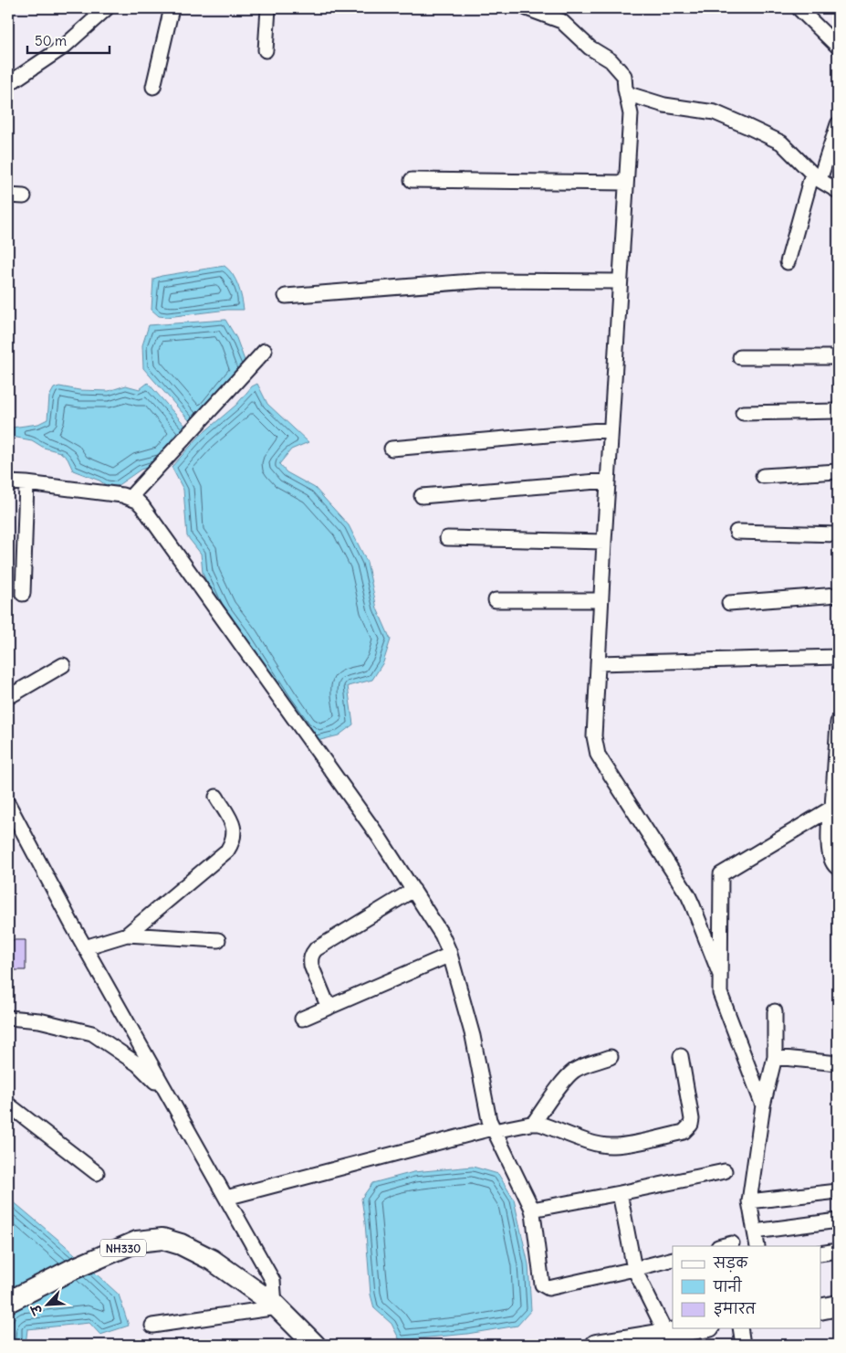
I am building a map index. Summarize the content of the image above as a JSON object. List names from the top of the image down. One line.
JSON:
{"streets":{"highway":["NH330"]},"legend":["सड़क","पानी","इमारत"],"scale_bar":"50 m","north":"bottom left"}
